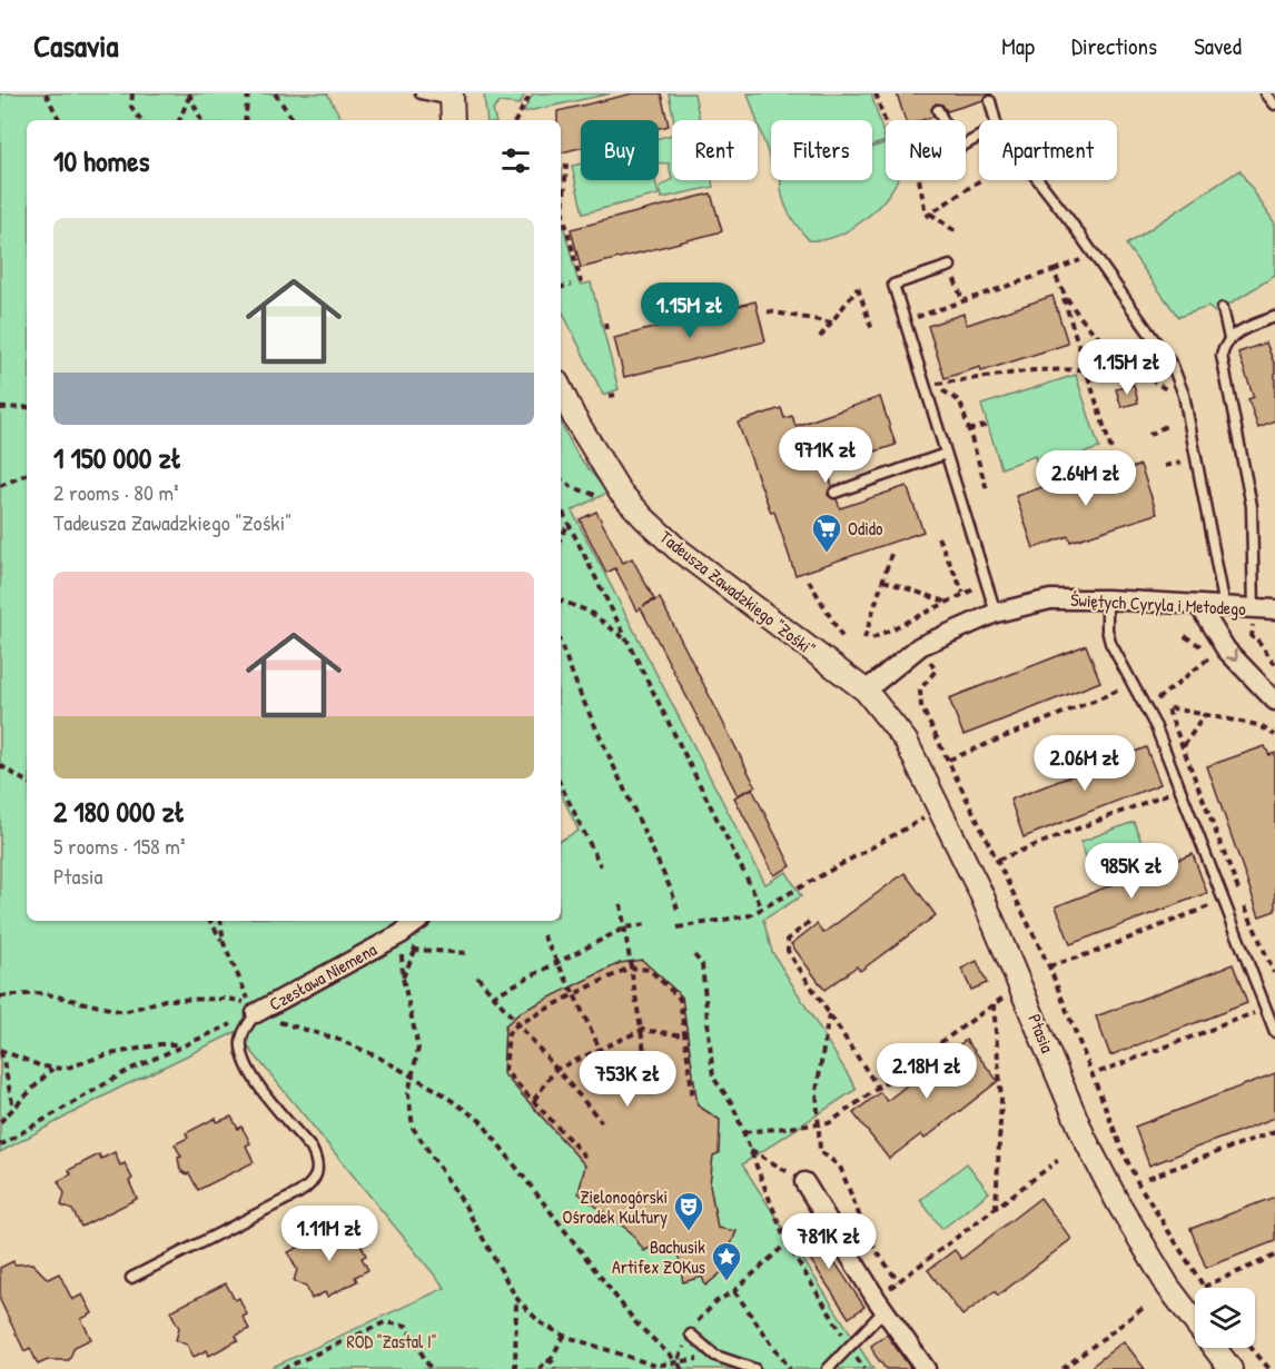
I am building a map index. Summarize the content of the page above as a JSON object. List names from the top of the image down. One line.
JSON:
{"streets":{"street":["Tadeusza Zawadzkiego \"Zośki\"","Świętych Cyryla i Metodego","Czesława Niemena","Ptasia"]},"crossings":[["Tadeusza Zawadzkiego \"Zośki\"","Świętych Cyryla i Metodego"],["Tadeusza Zawadzkiego \"Zośki\"","Ptasia"],["Świętych Cyryla i Metodego","Ptasia"]],"parks":["ROD \"Zastal I\""],"places":{"supermarket":["Odido"],"theatre":["Zielonogórski Ośrodek Kultury"],"place":["Bachusik Artifex ZOKus"]},"page":{"header":"Casavia","nav":["Map","Directions","Saved"],"chip":["Buy","Rent","Filters","New","Apartment"],"heading":"10 homes","list":[{"name":"1 150 000 zł","note":"2 rooms · 80 m² · Tadeusza Zawadzkiego \"Zośki\""},{"name":"2 180 000 zł","note":"5 rooms · 158 m² · Ptasia"}],"price":["1.15M zł","1.15M zł","971K zł","2.64M zł","2.06M zł","985K zł","2.18M zł","753K zł","1.11M zł","781K zł"]}}
